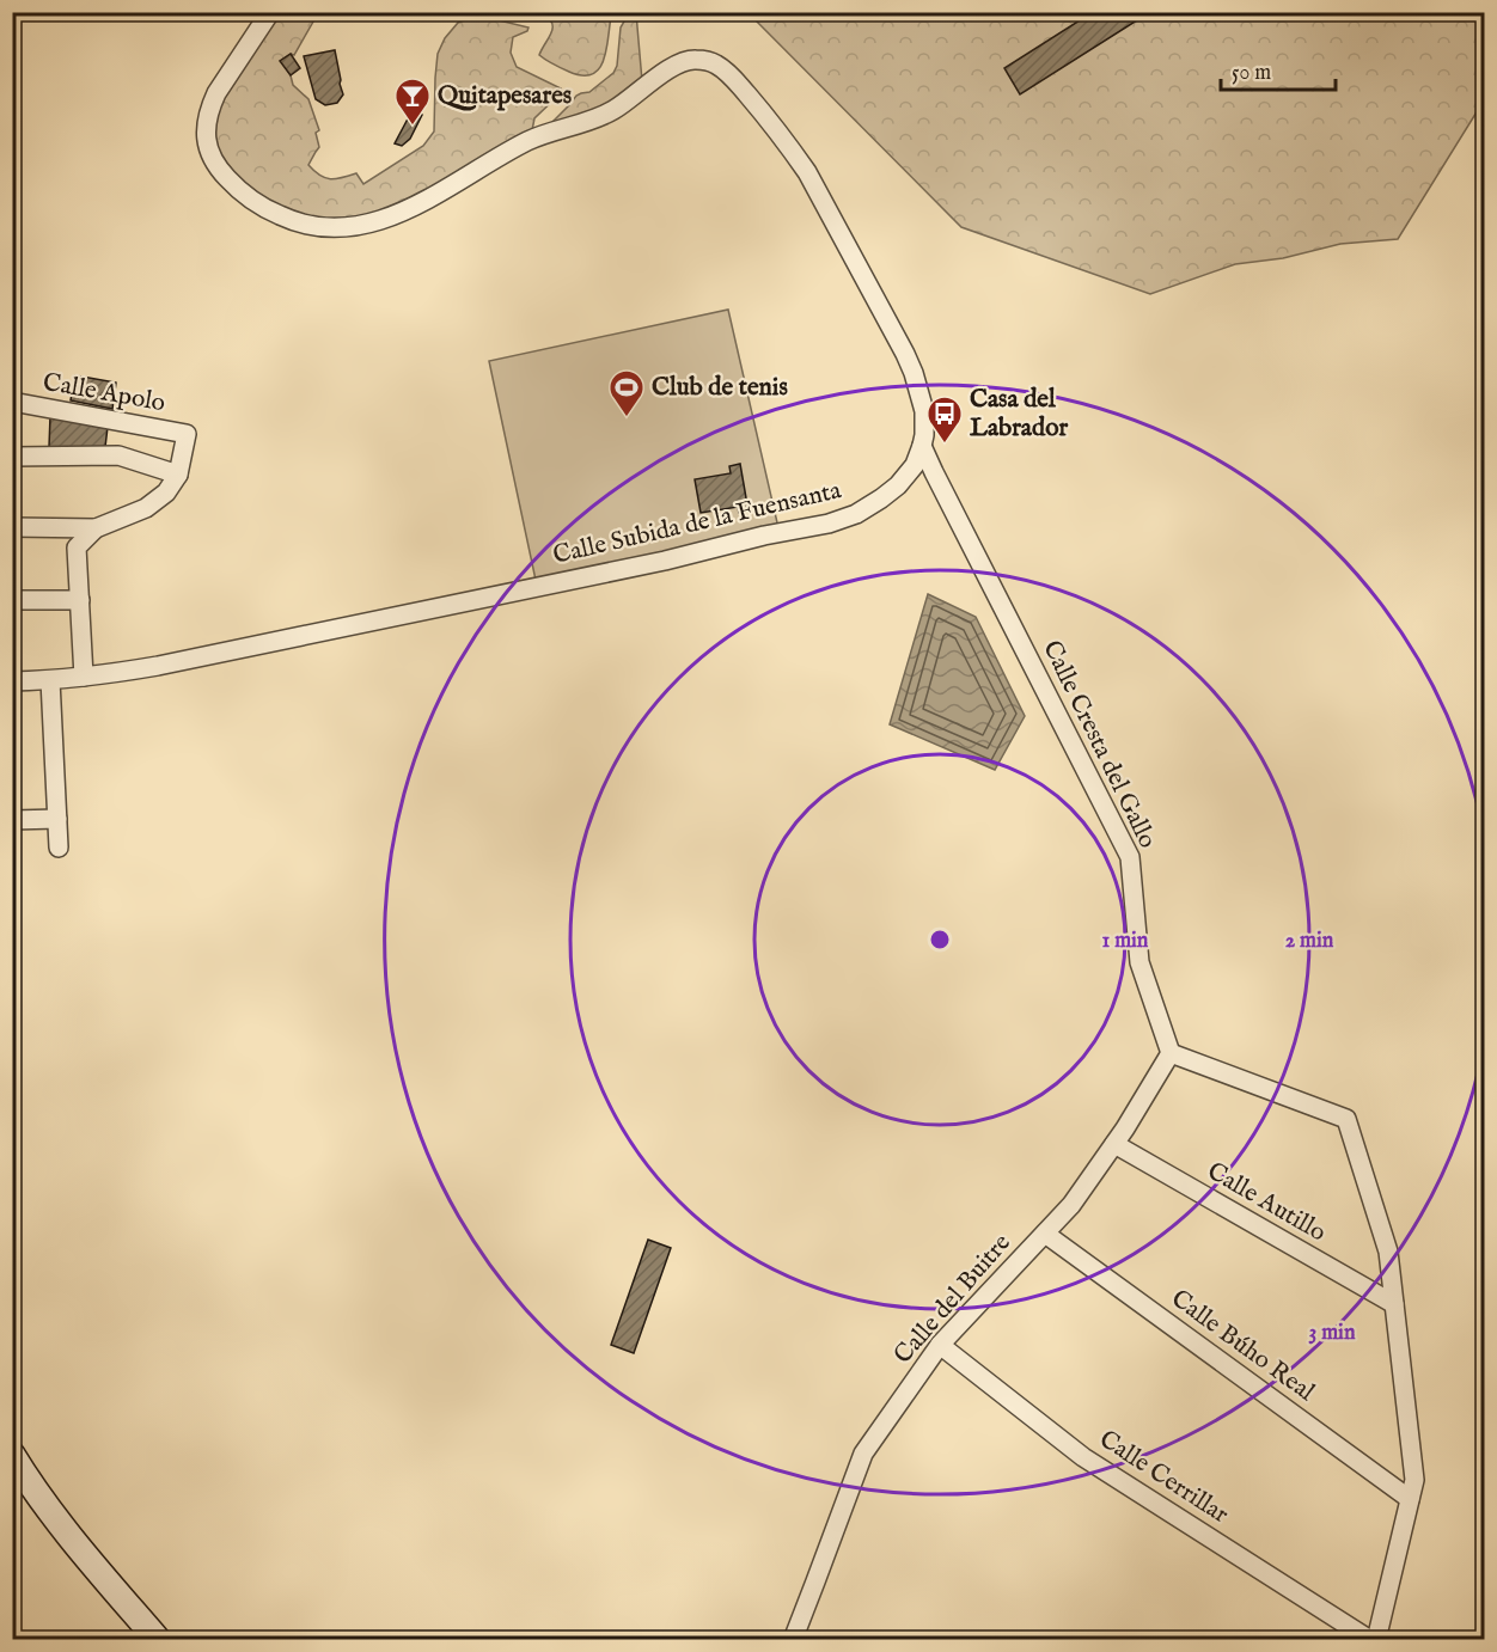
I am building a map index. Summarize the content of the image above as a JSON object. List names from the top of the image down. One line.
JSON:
{"streets":{"street":["Calle Apolo","Calle Subida de la Fuensanta","Calle Cresta del Gallo","Calle Autillo","Calle del Buitre","Calle Búho Real","Calle Cerrillar"]},"crossings":[["Calle Subida de la Fuensanta","Calle Cresta del Gallo"],["Calle Cresta del Gallo","Calle del Buitre"],["Calle Autillo","Calle del Buitre"],["Calle del Buitre","Calle Búho Real"],["Calle del Buitre","Calle Cerrillar"]],"places":{"bar":["Quitapesares"],"sports":["Club de tenis"],"bus stop":["Casa del Labrador"]},"scale_bar":"50 m","rings":["1 min","2 min","3 min"]}
